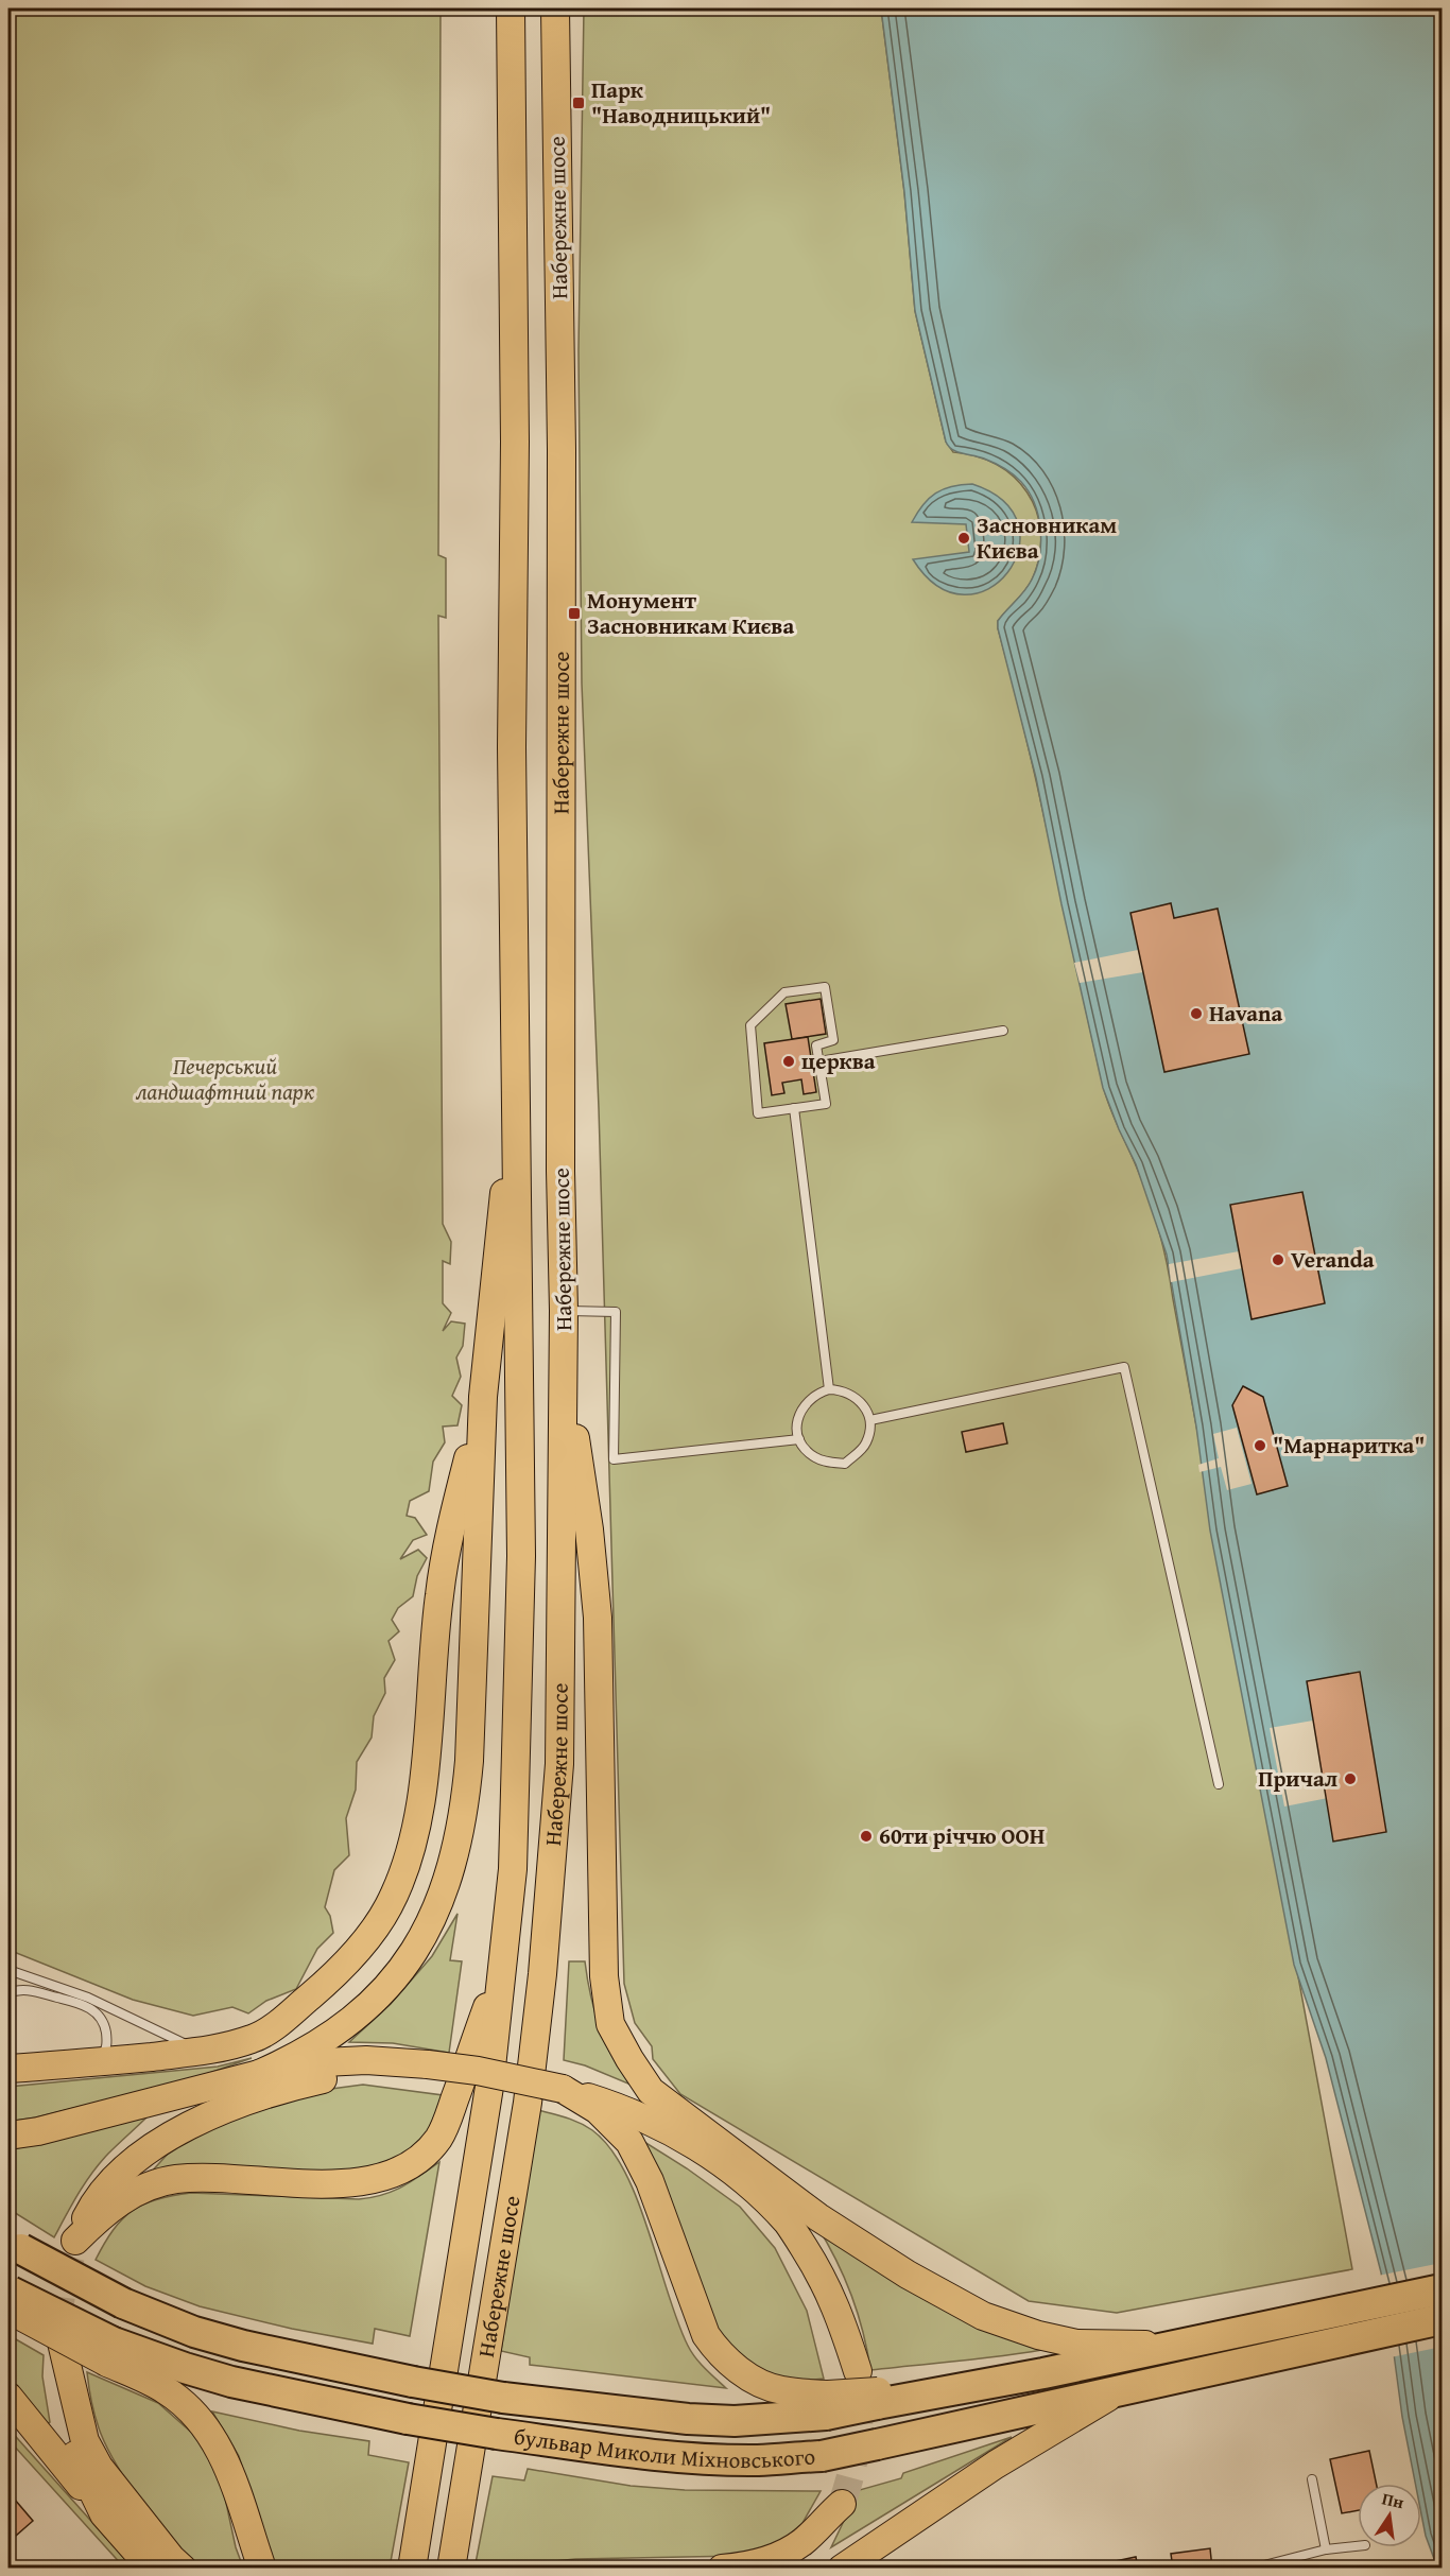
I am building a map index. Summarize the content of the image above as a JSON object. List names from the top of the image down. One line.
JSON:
{"streets":{"highway":["бульвар Миколи Міхновського"],"main road":["Набережне шосе"]},"parks":["Печерський ландшафтний парк"],"places":{"transit":["Парк \"Наводницький\"","Монумент Засновникам Києва"],"other":["Засновникам Києва","Havana","церква","Veranda","\"Марнаритка\"","Причал","60ти річчю ООН"]},"north":"top"}
